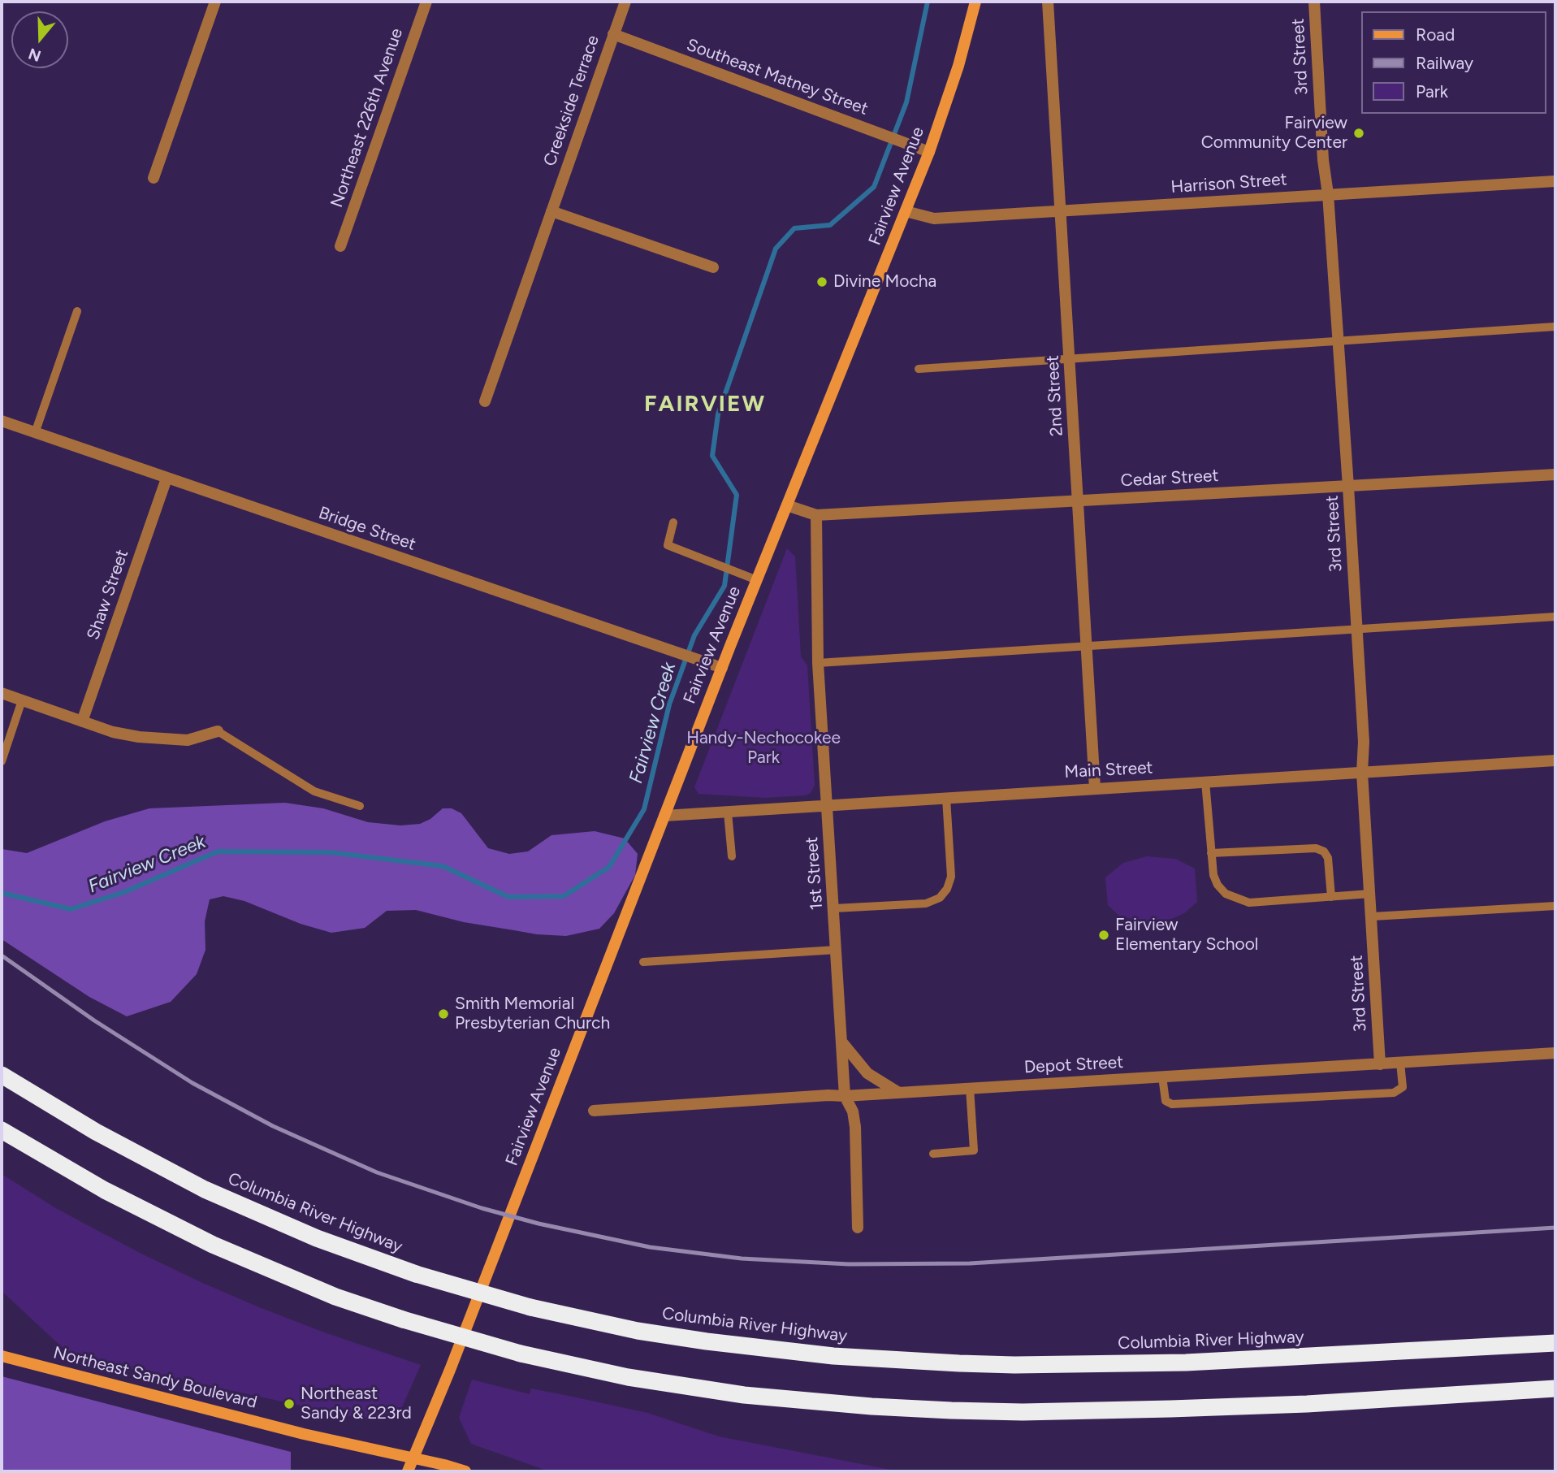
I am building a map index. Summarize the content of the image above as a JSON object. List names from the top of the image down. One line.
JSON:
{"streets":{"highway":["Columbia River Highway"],"main road":["Fairview Avenue","Northeast Sandy Boulevard"],"street":["3rd Street","Southeast Matney Street","Creekside Terrace","Northeast 226th Avenue","Harrison Street","2nd Street","Cedar Street","Bridge Street","Shaw Street","Main Street","1st Street","Depot Street"]},"crossings":[["3rd Street","Harrison Street"],["3rd Street","Cedar Street"],["3rd Street","Main Street"],["3rd Street","Depot Street"],["Southeast Matney Street","Creekside Terrace"],["Southeast Matney Street","Fairview Avenue"],["Harrison Street","Fairview Avenue"],["Harrison Street","2nd Street"],["Fairview Avenue","Cedar Street"],["Fairview Avenue","Bridge Street"],["Fairview Avenue","Main Street"],["Fairview Avenue","Northeast Sandy Boulevard"],["2nd Street","Cedar Street"],["2nd Street","Main Street"],["Cedar Street","1st Street"],["Bridge Street","Shaw Street"],["Main Street","1st Street"],["1st Street","Depot Street"]],"districts":["FAIRVIEW"],"water":["Fairview Creek"],"parks":["Handy-Nechocokee Park"],"places":["Fairview Community Center","Divine Mocha","Fairview Elementary School","Smith Memorial Presbyterian Church","Northeast Sandy & 223rd"],"legend":["Road","Railway","Park"],"north":"bottom"}
